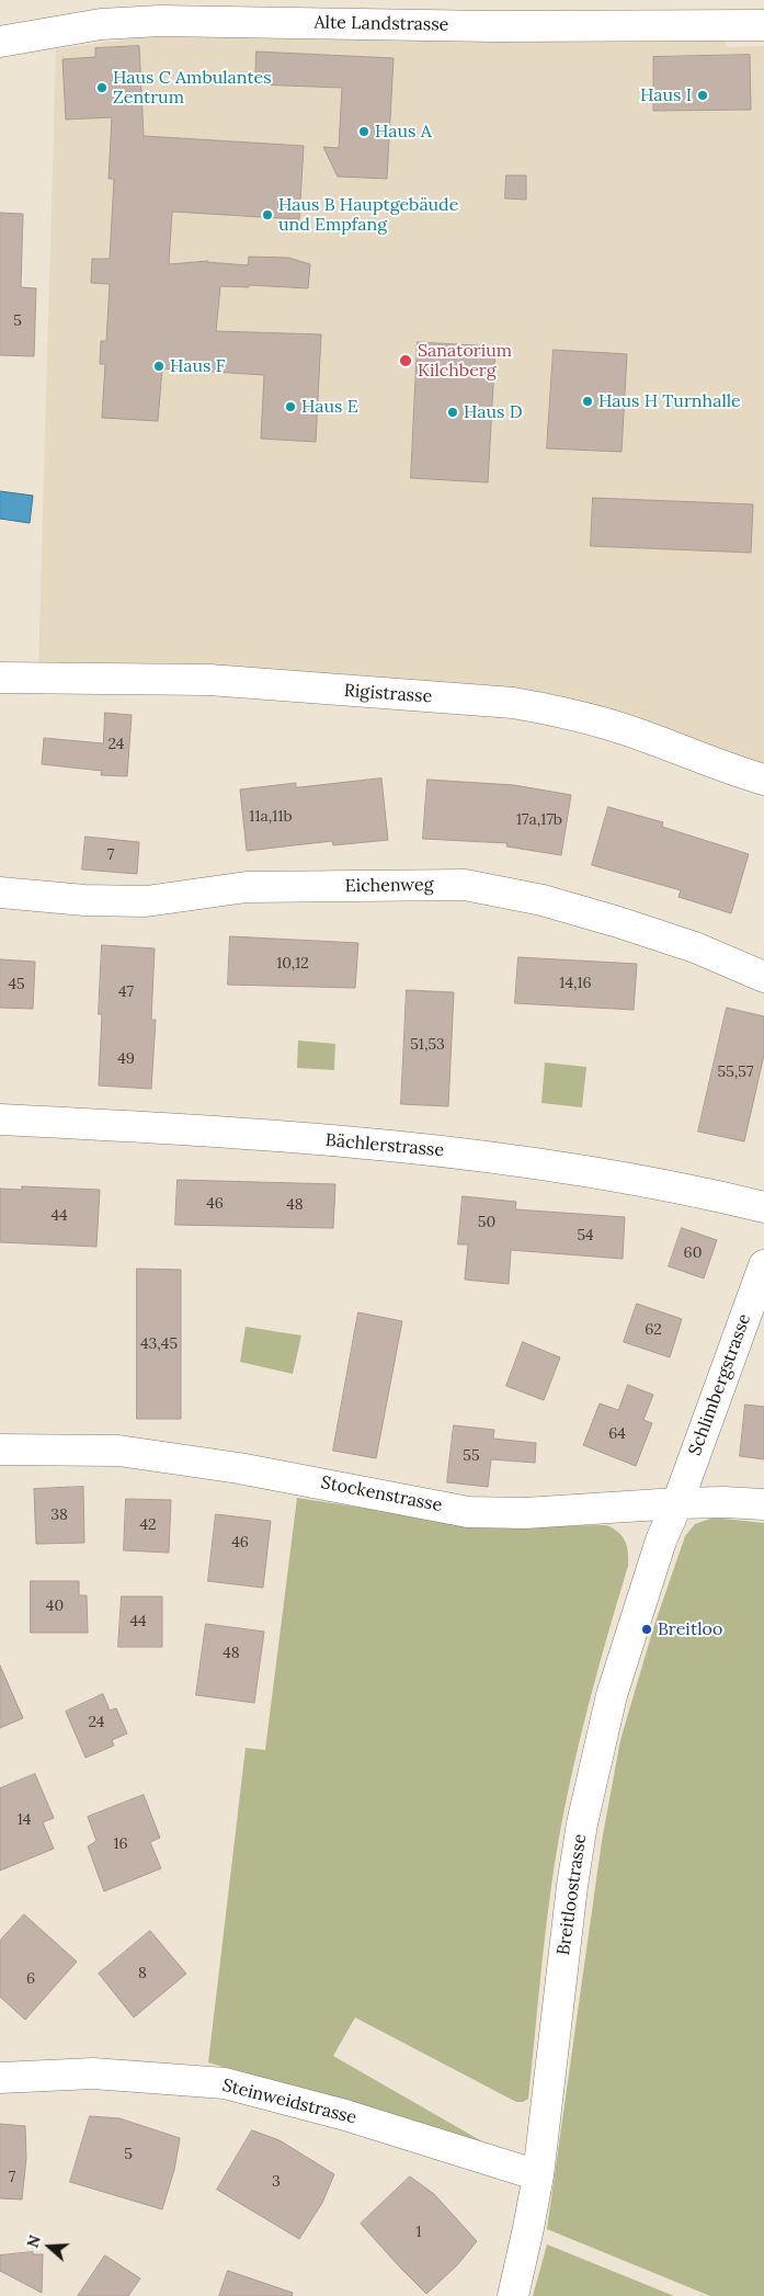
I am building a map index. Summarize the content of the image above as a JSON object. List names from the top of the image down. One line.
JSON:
{"streets":{"street":["Alte Landstrasse","Rigistrasse","Eichenweg","Bächlerstrasse","Schlimbergstrasse","Stockenstrasse","Breitloostrasse","Steinweidstrasse"]},"crossings":[["Schlimbergstrasse","Stockenstrasse"],["Schlimbergstrasse","Breitloostrasse"],["Stockenstrasse","Breitloostrasse"],["Breitloostrasse","Steinweidstrasse"]],"places":["Haus C Ambulantes Zentrum","Haus I","Haus A","Haus B Hauptgebäude und Empfang","Sanatorium Kilchberg","Haus F","Haus H Turnhalle","Haus E","Haus D","Breitloo"],"house_numbers":["5","24","11a,11b","17a,17b","7","10,12","14,16","45","47","51,53","49","55,57","46","48","44","50","54","60","62","43,45","64","55","38","42","46","40","44","48","24","14","16","8","6","5","7","3","1"],"north":"left"}
